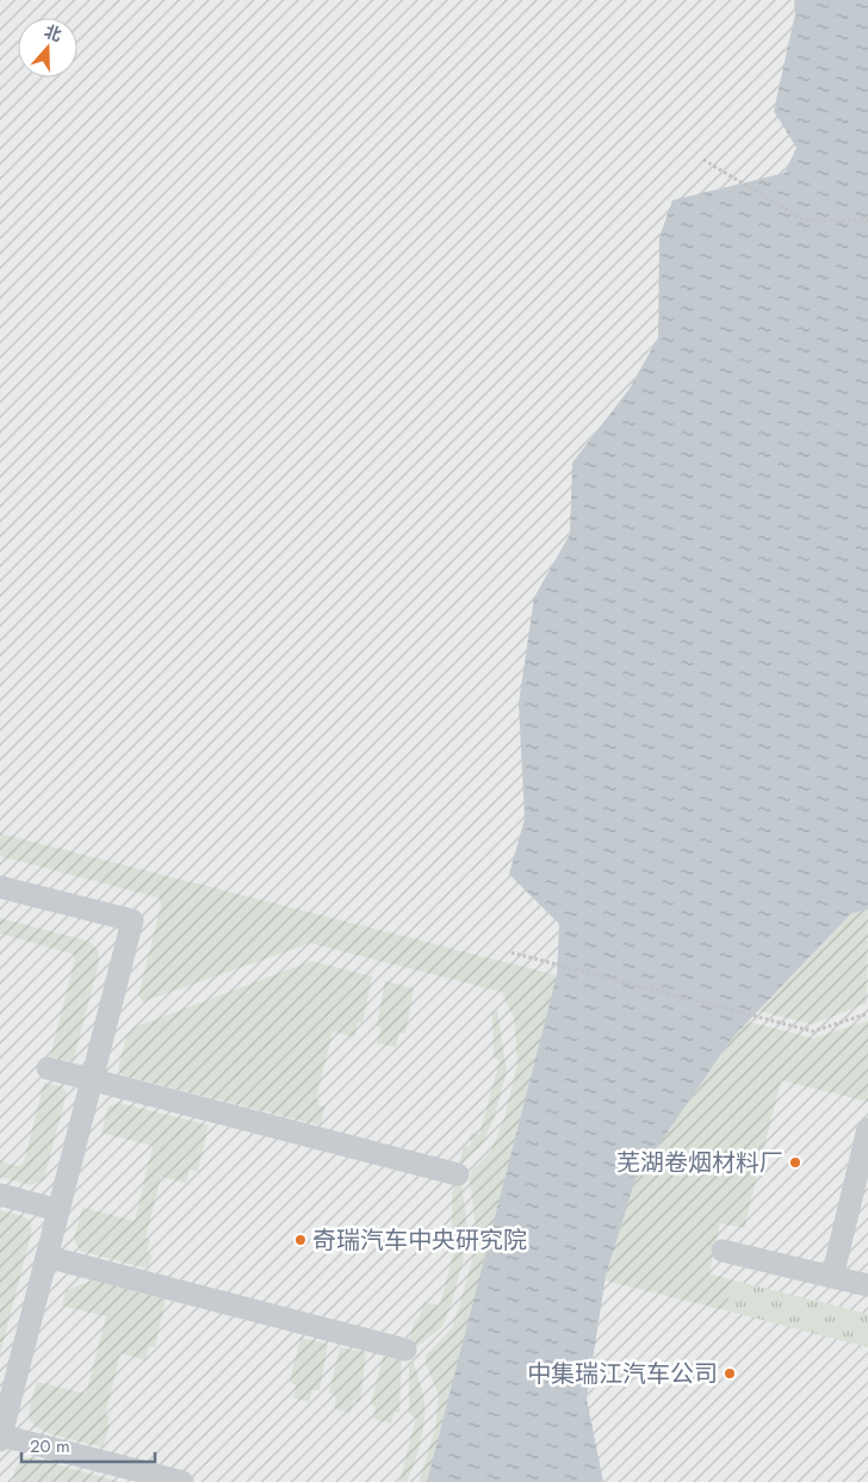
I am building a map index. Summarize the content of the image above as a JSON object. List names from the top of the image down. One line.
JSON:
{"places":["芜湖卷烟材料厂","奇瑞汽车中央研究院","中集瑞江汽车公司"],"scale_bar":"20 m","north":"top"}
